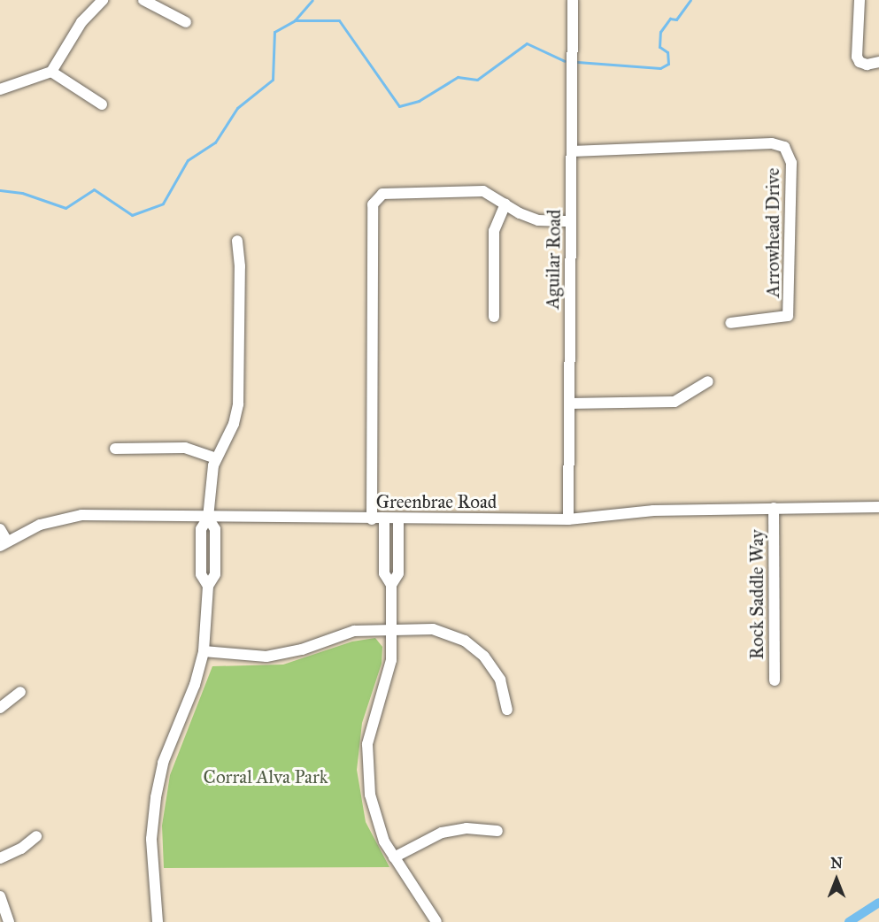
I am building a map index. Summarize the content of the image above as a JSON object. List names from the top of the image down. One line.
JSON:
{"streets":{"street":["Arrowhead Drive","Aguilar Road","Greenbrae Road","Rock Saddle Way"]},"crossings":[["Arrowhead Drive","Aguilar Road"],["Aguilar Road","Greenbrae Road"],["Greenbrae Road","Rock Saddle Way"]],"parks":["Corral Alva Park"],"north":"top"}
